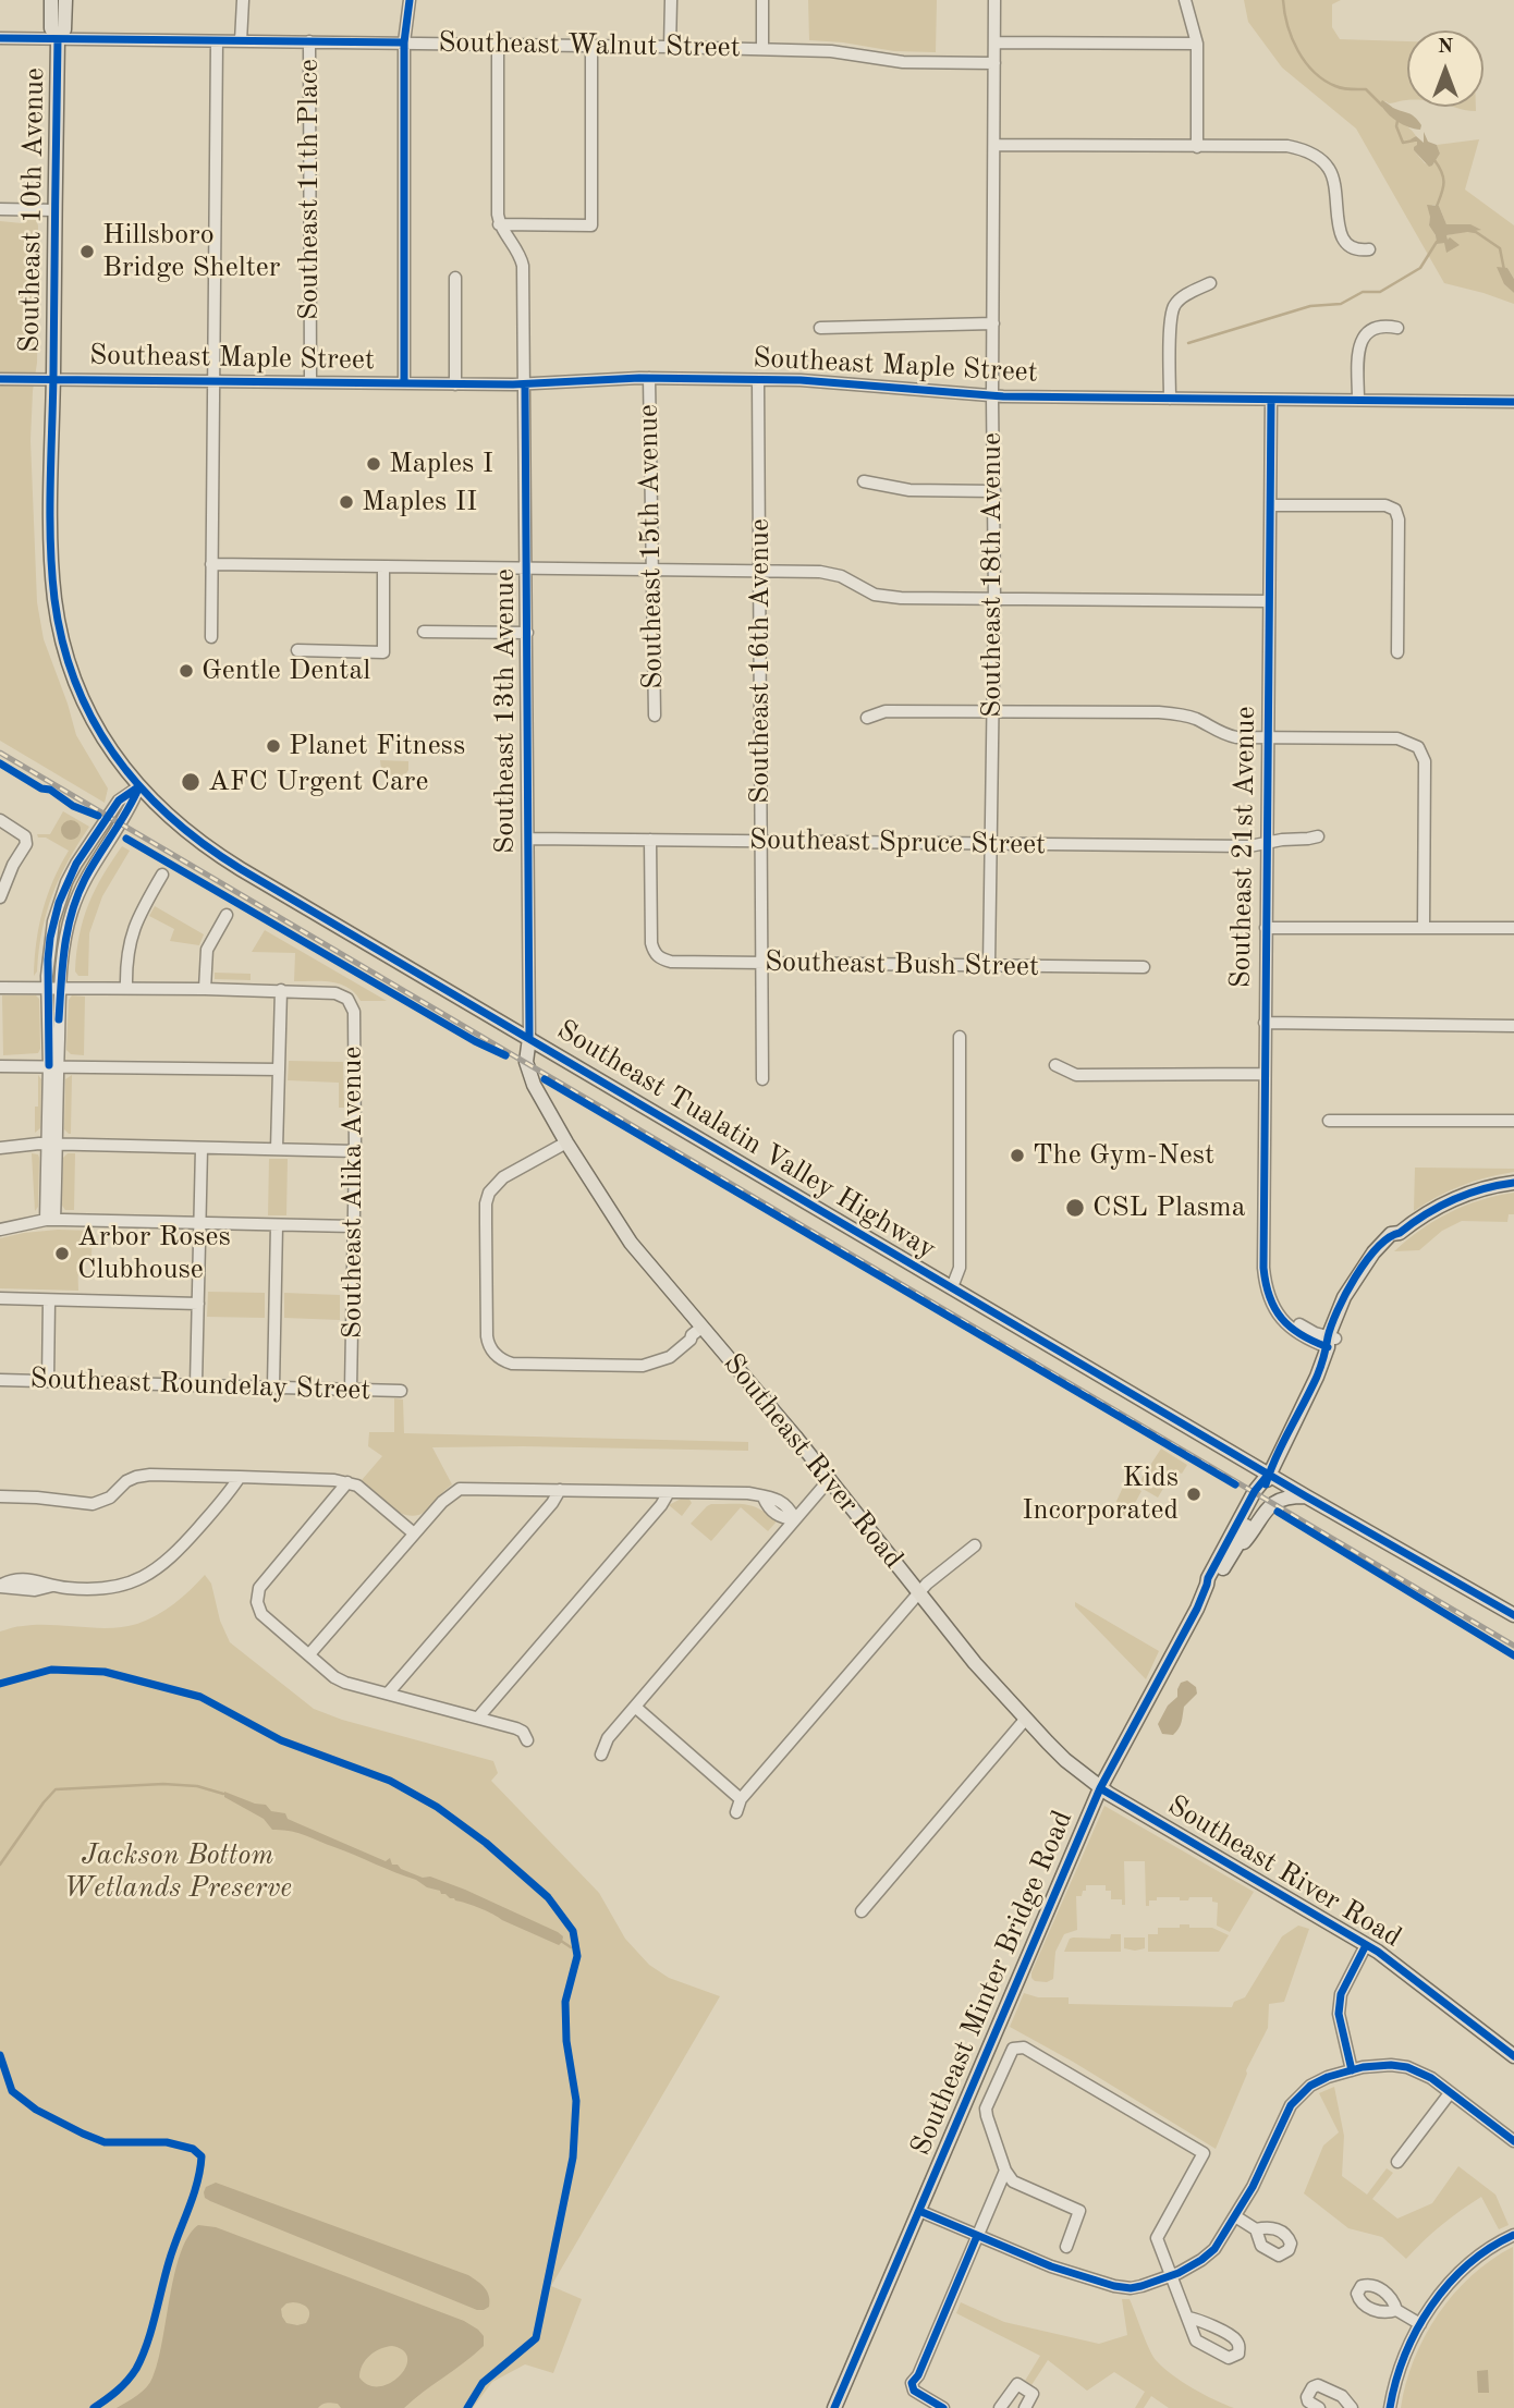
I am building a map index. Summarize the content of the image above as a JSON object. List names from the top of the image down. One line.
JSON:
{"streets":{"main road":["Southeast 10th Avenue","Southeast Tualatin Valley Highway","Southeast River Road","Southeast Minter Bridge Road"],"street":["Southeast Walnut Street","Southeast 11th Place","Southeast Maple Street","Southeast 15th Avenue","Southeast 18th Avenue","Southeast 16th Avenue","Southeast 13th Avenue","Southeast Spruce Street","Southeast 21st Avenue","Southeast Bush Street","Southeast Alika Avenue","Southeast Roundelay Street"]},"crossings":[["Southeast Walnut Street","Southeast 11th Place"],["Southeast Walnut Street","Southeast 10th Avenue"],["Southeast Walnut Street","Southeast 18th Avenue"],["Southeast 11th Place","Southeast Maple Street"],["Southeast 10th Avenue","Southeast Maple Street"],["Southeast 10th Avenue","Southeast Tualatin Valley Highway"],["Southeast Maple Street","Southeast 15th Avenue"],["Southeast Maple Street","Southeast 18th Avenue"],["Southeast Maple Street","Southeast 16th Avenue"],["Southeast Maple Street","Southeast 13th Avenue"],["Southeast Maple Street","Southeast 21st Avenue"],["Southeast 18th Avenue","Southeast Spruce Street"],["Southeast 18th Avenue","Southeast Bush Street"],["Southeast 16th Avenue","Southeast Spruce Street"],["Southeast 16th Avenue","Southeast Bush Street"],["Southeast 13th Avenue","Southeast Spruce Street"],["Southeast 13th Avenue","Southeast Tualatin Valley Highway"],["Southeast 13th Avenue","Southeast River Road"],["Southeast Spruce Street","Southeast 21st Avenue"],["Southeast Spruce Street","Southeast Bush Street"],["Southeast Tualatin Valley Highway","Southeast River Road"],["Southeast Tualatin Valley Highway","Southeast Minter Bridge Road"],["Southeast Alika Avenue","Southeast Roundelay Street"],["Southeast River Road","Southeast Minter Bridge Road"]],"parks":["Jackson Bottom Wetlands Preserve"],"places":["Hillsboro Bridge Shelter","Maples I","Maples II","Gentle Dental","Planet Fitness","AFC Urgent Care","The Gym-Nest","CSL Plasma","Arbor Roses Clubhouse","Kids Incorporated"],"north":"top"}
